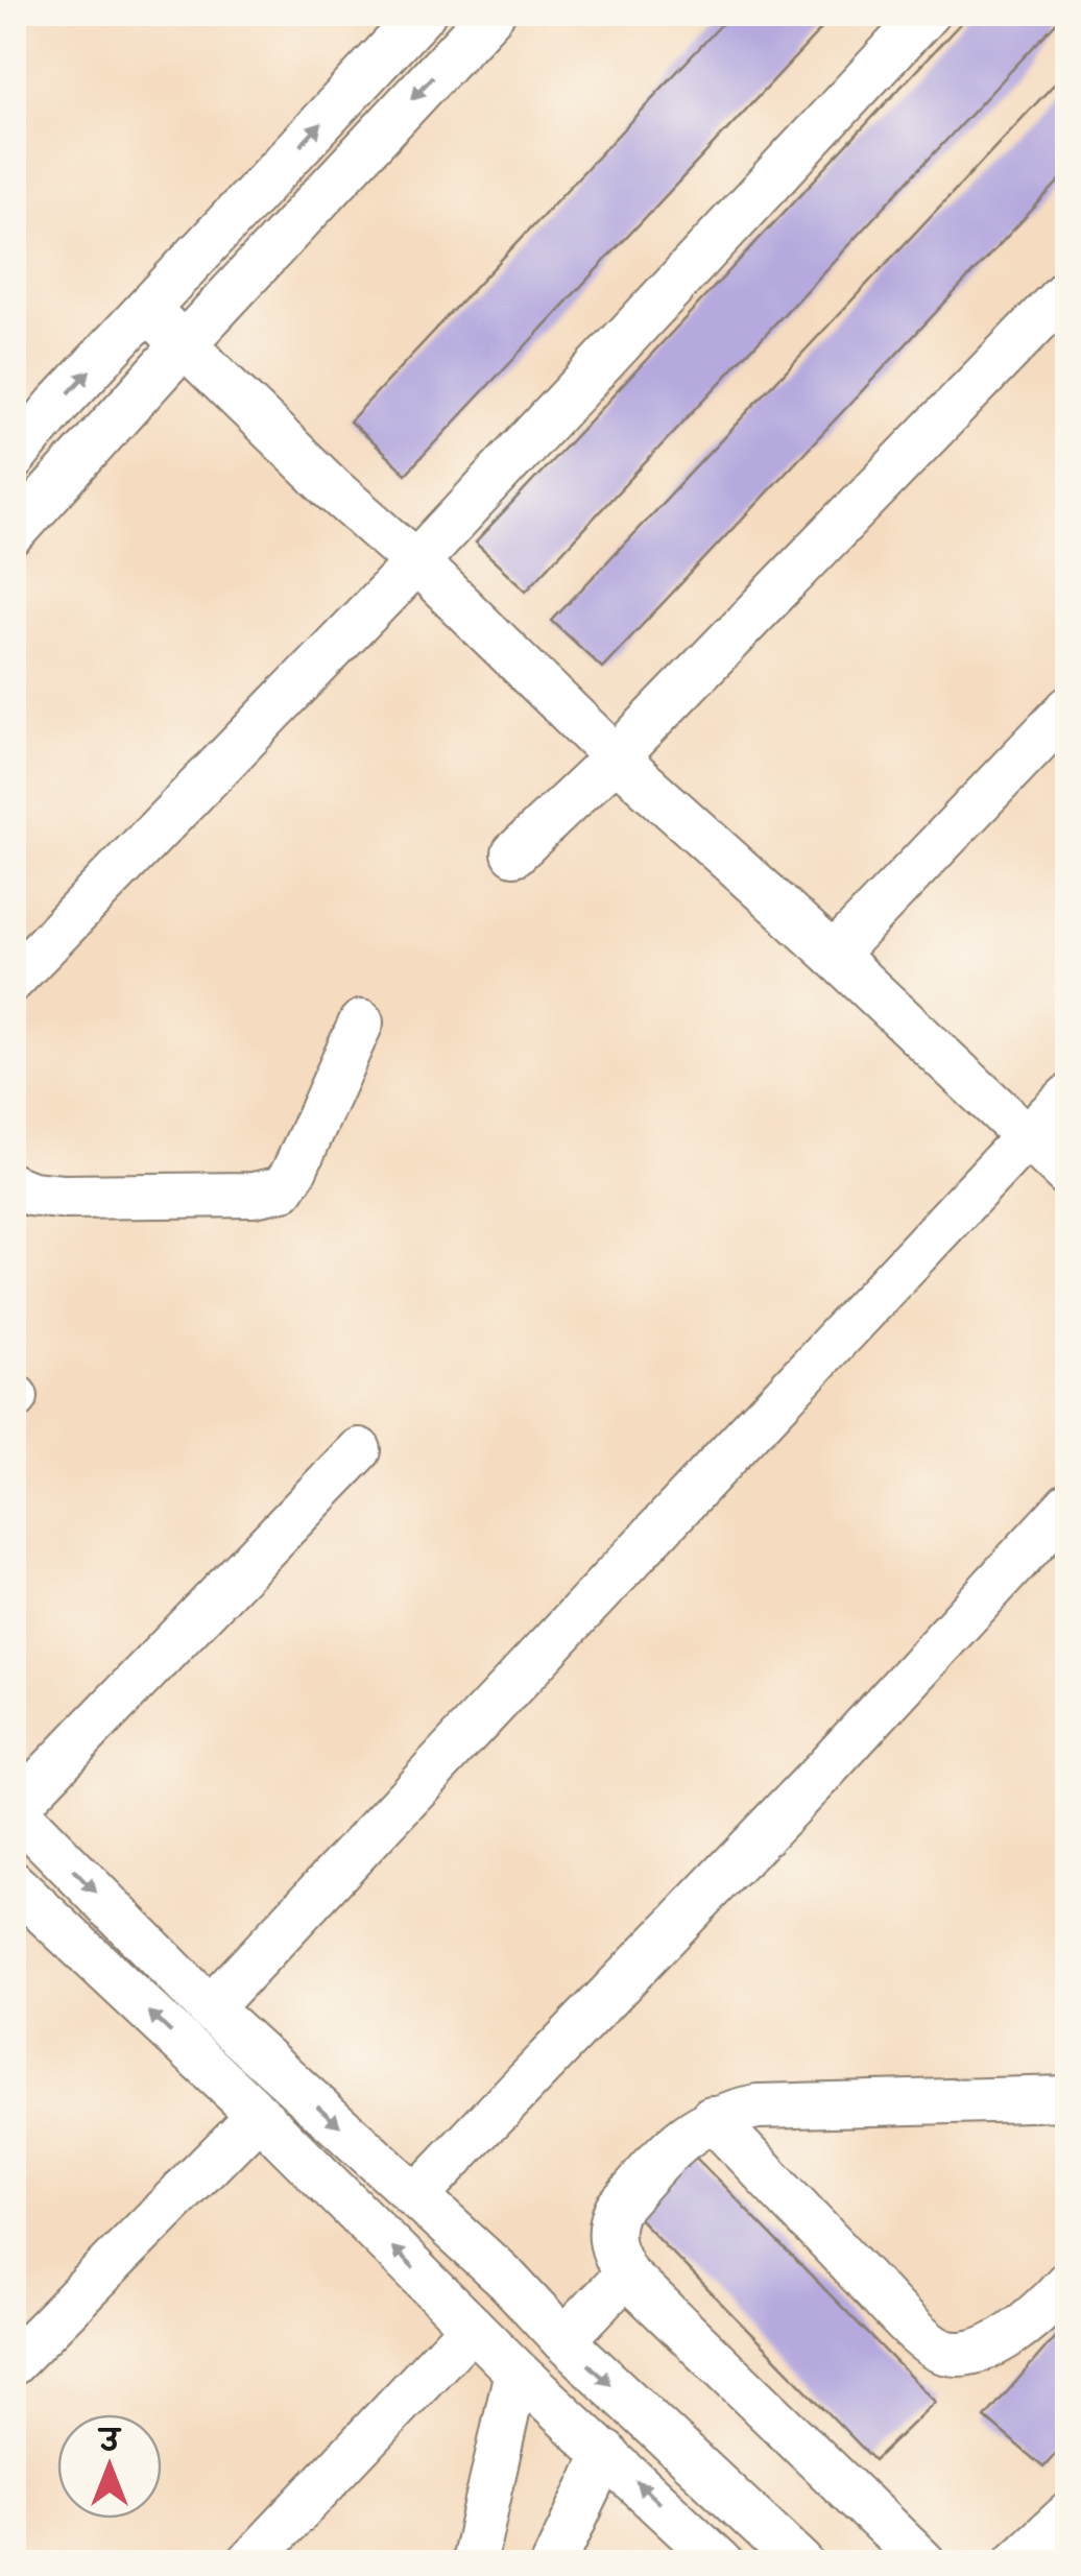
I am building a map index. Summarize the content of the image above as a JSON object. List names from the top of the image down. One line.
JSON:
{"north":"top"}
